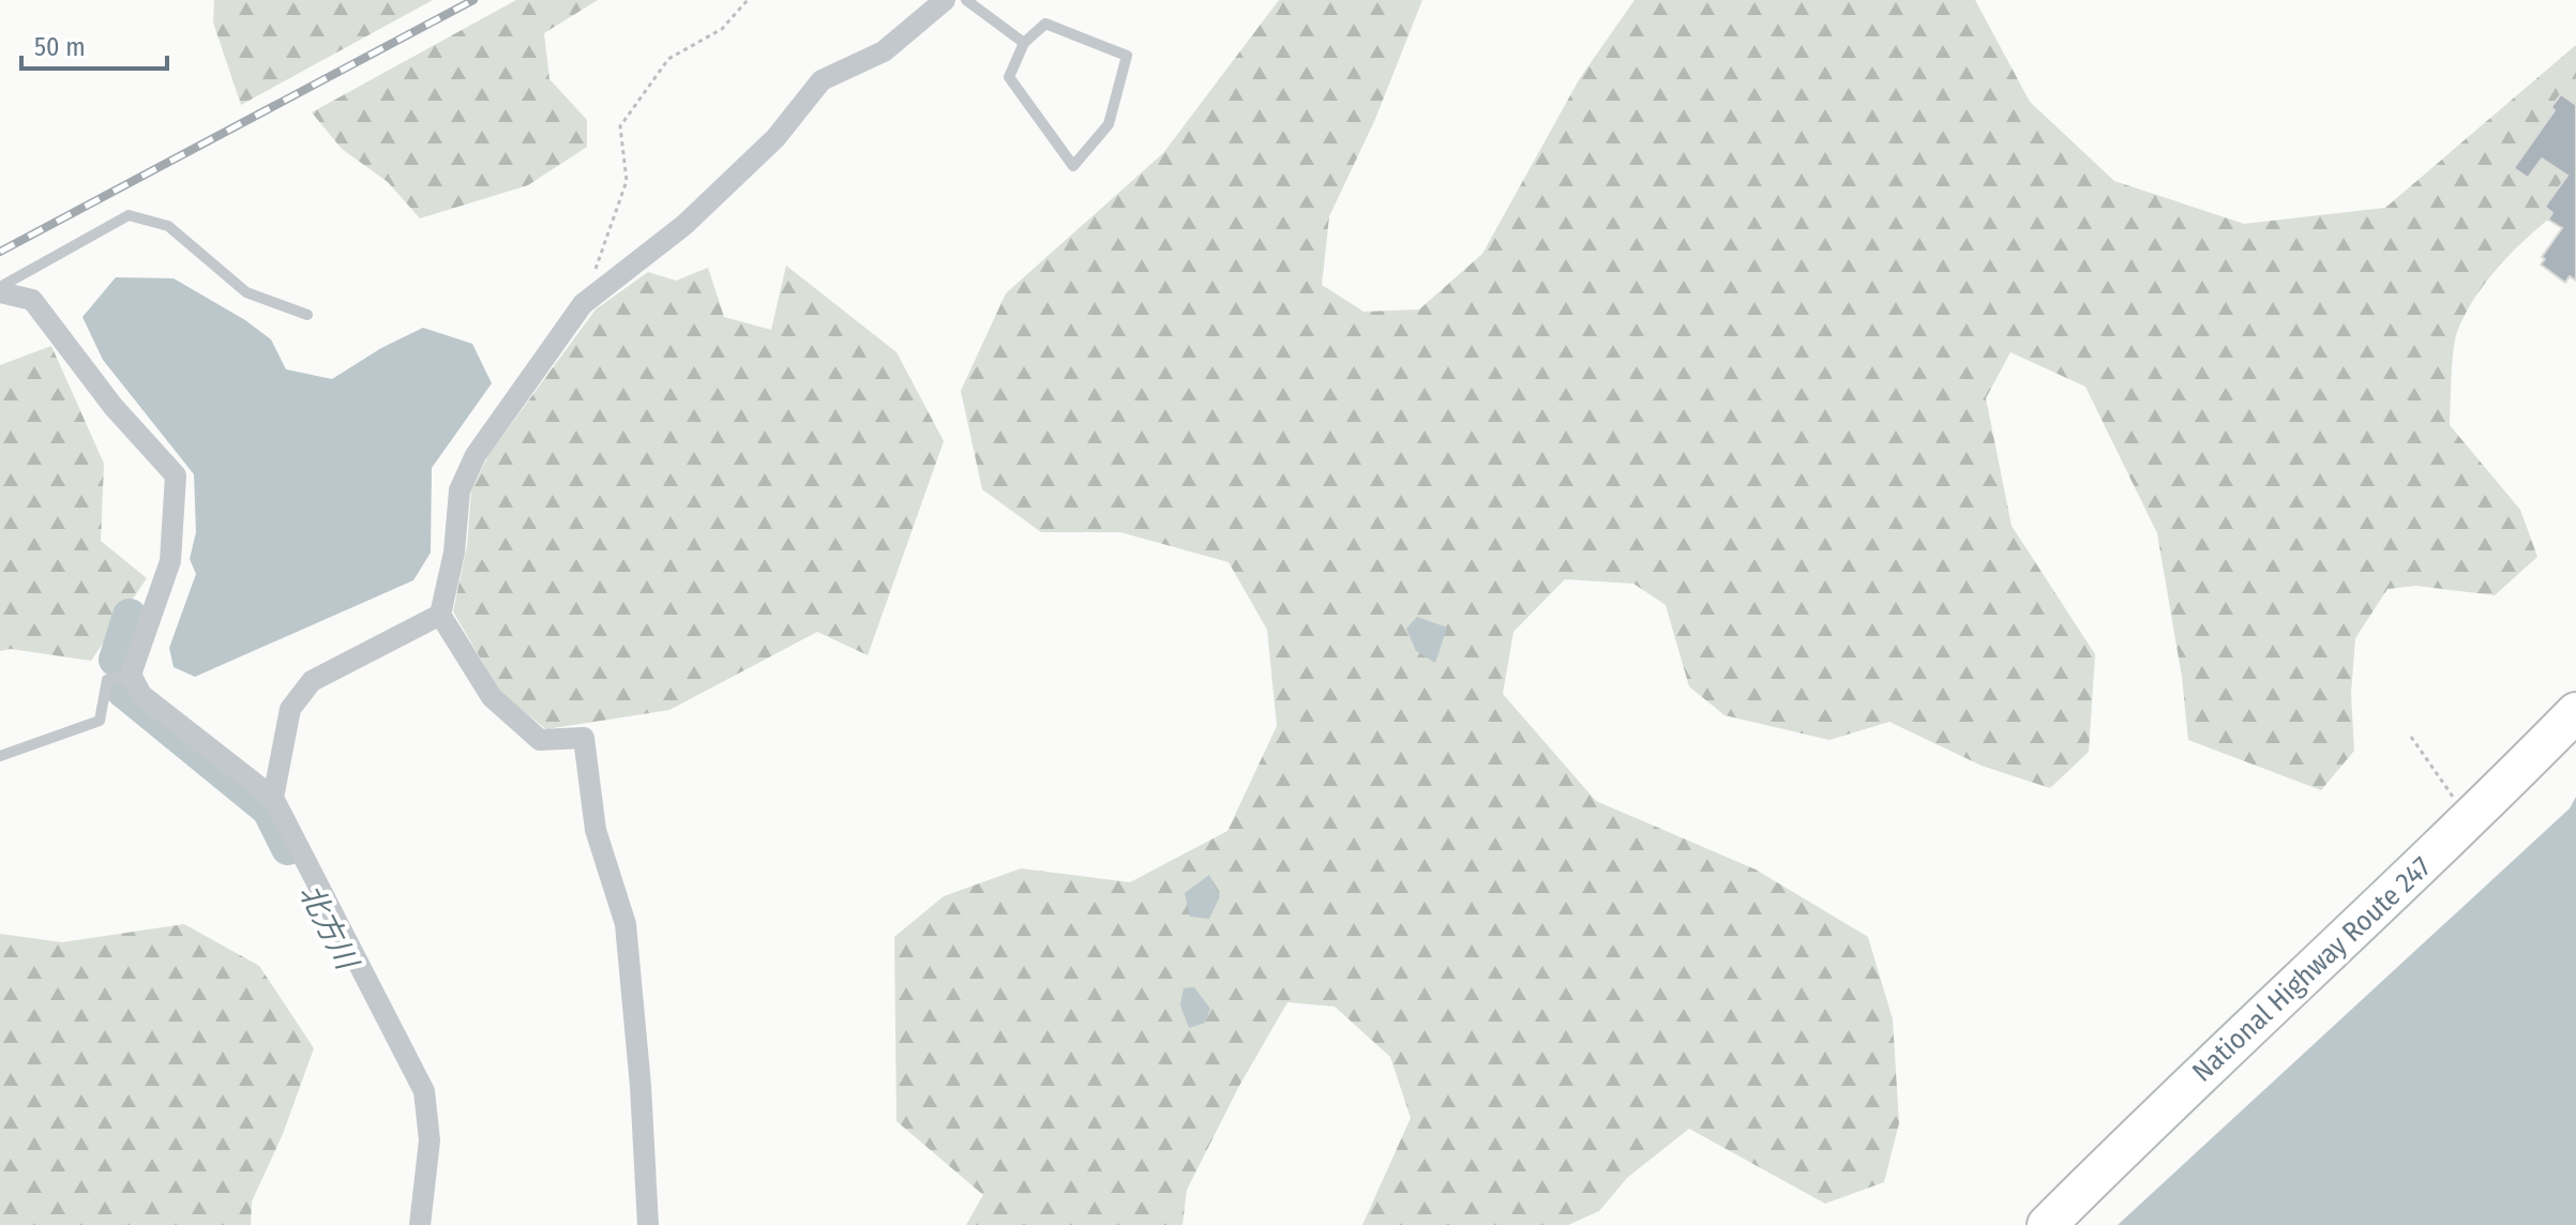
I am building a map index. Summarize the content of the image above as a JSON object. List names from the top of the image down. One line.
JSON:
{"streets":{"highway":["National Highway Route 247"]},"water":["北方川"],"scale_bar":"50 m"}
